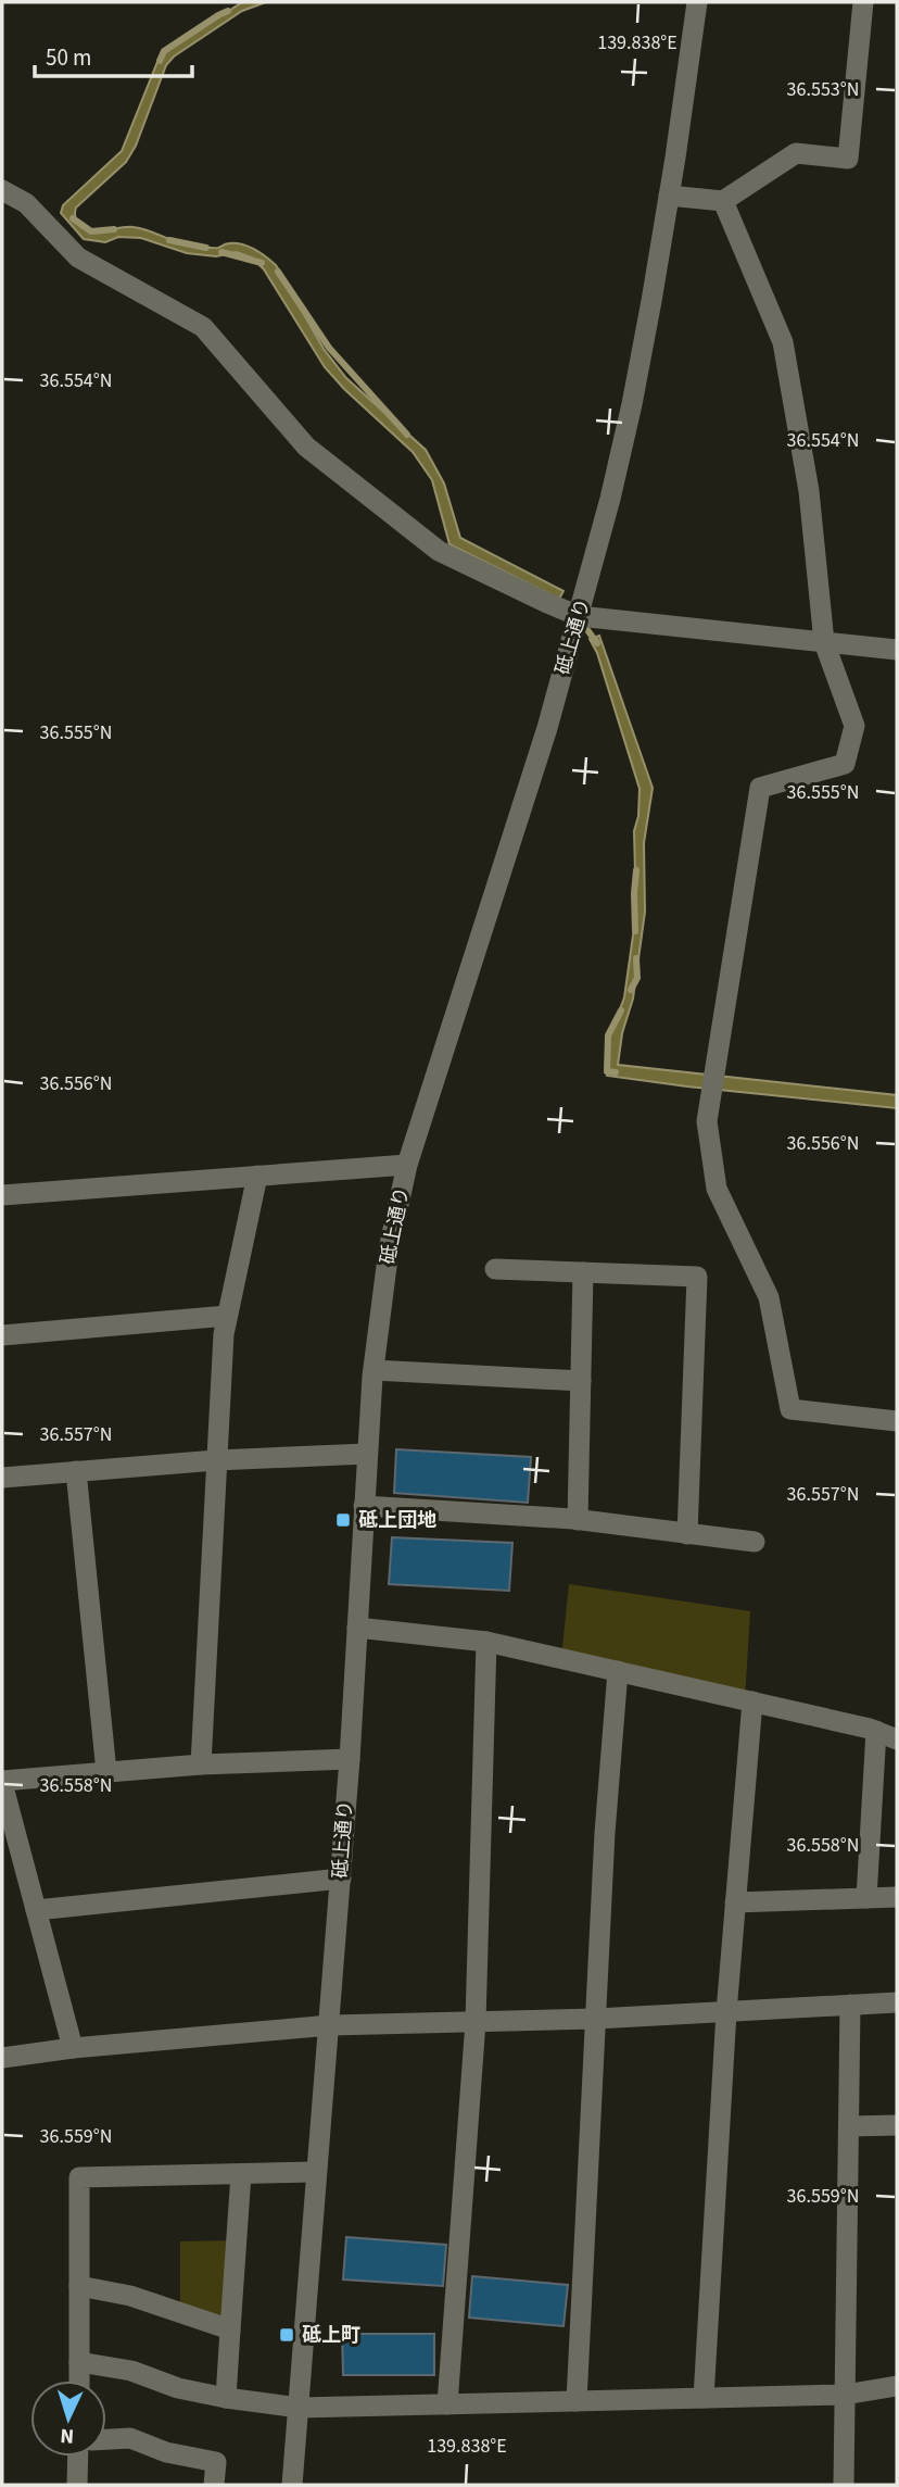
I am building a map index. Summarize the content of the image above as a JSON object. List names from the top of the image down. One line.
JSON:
{"streets":{"street":["砥上通り"]},"places":{"transit":["砥上団地","砥上町"]},"scale_bar":"50 m","north":"bottom","coordinates":["139.838°E","36.553°N","36.554°N","36.555°N","36.556°N","36.557°N","36.558°N","36.559°N"]}
